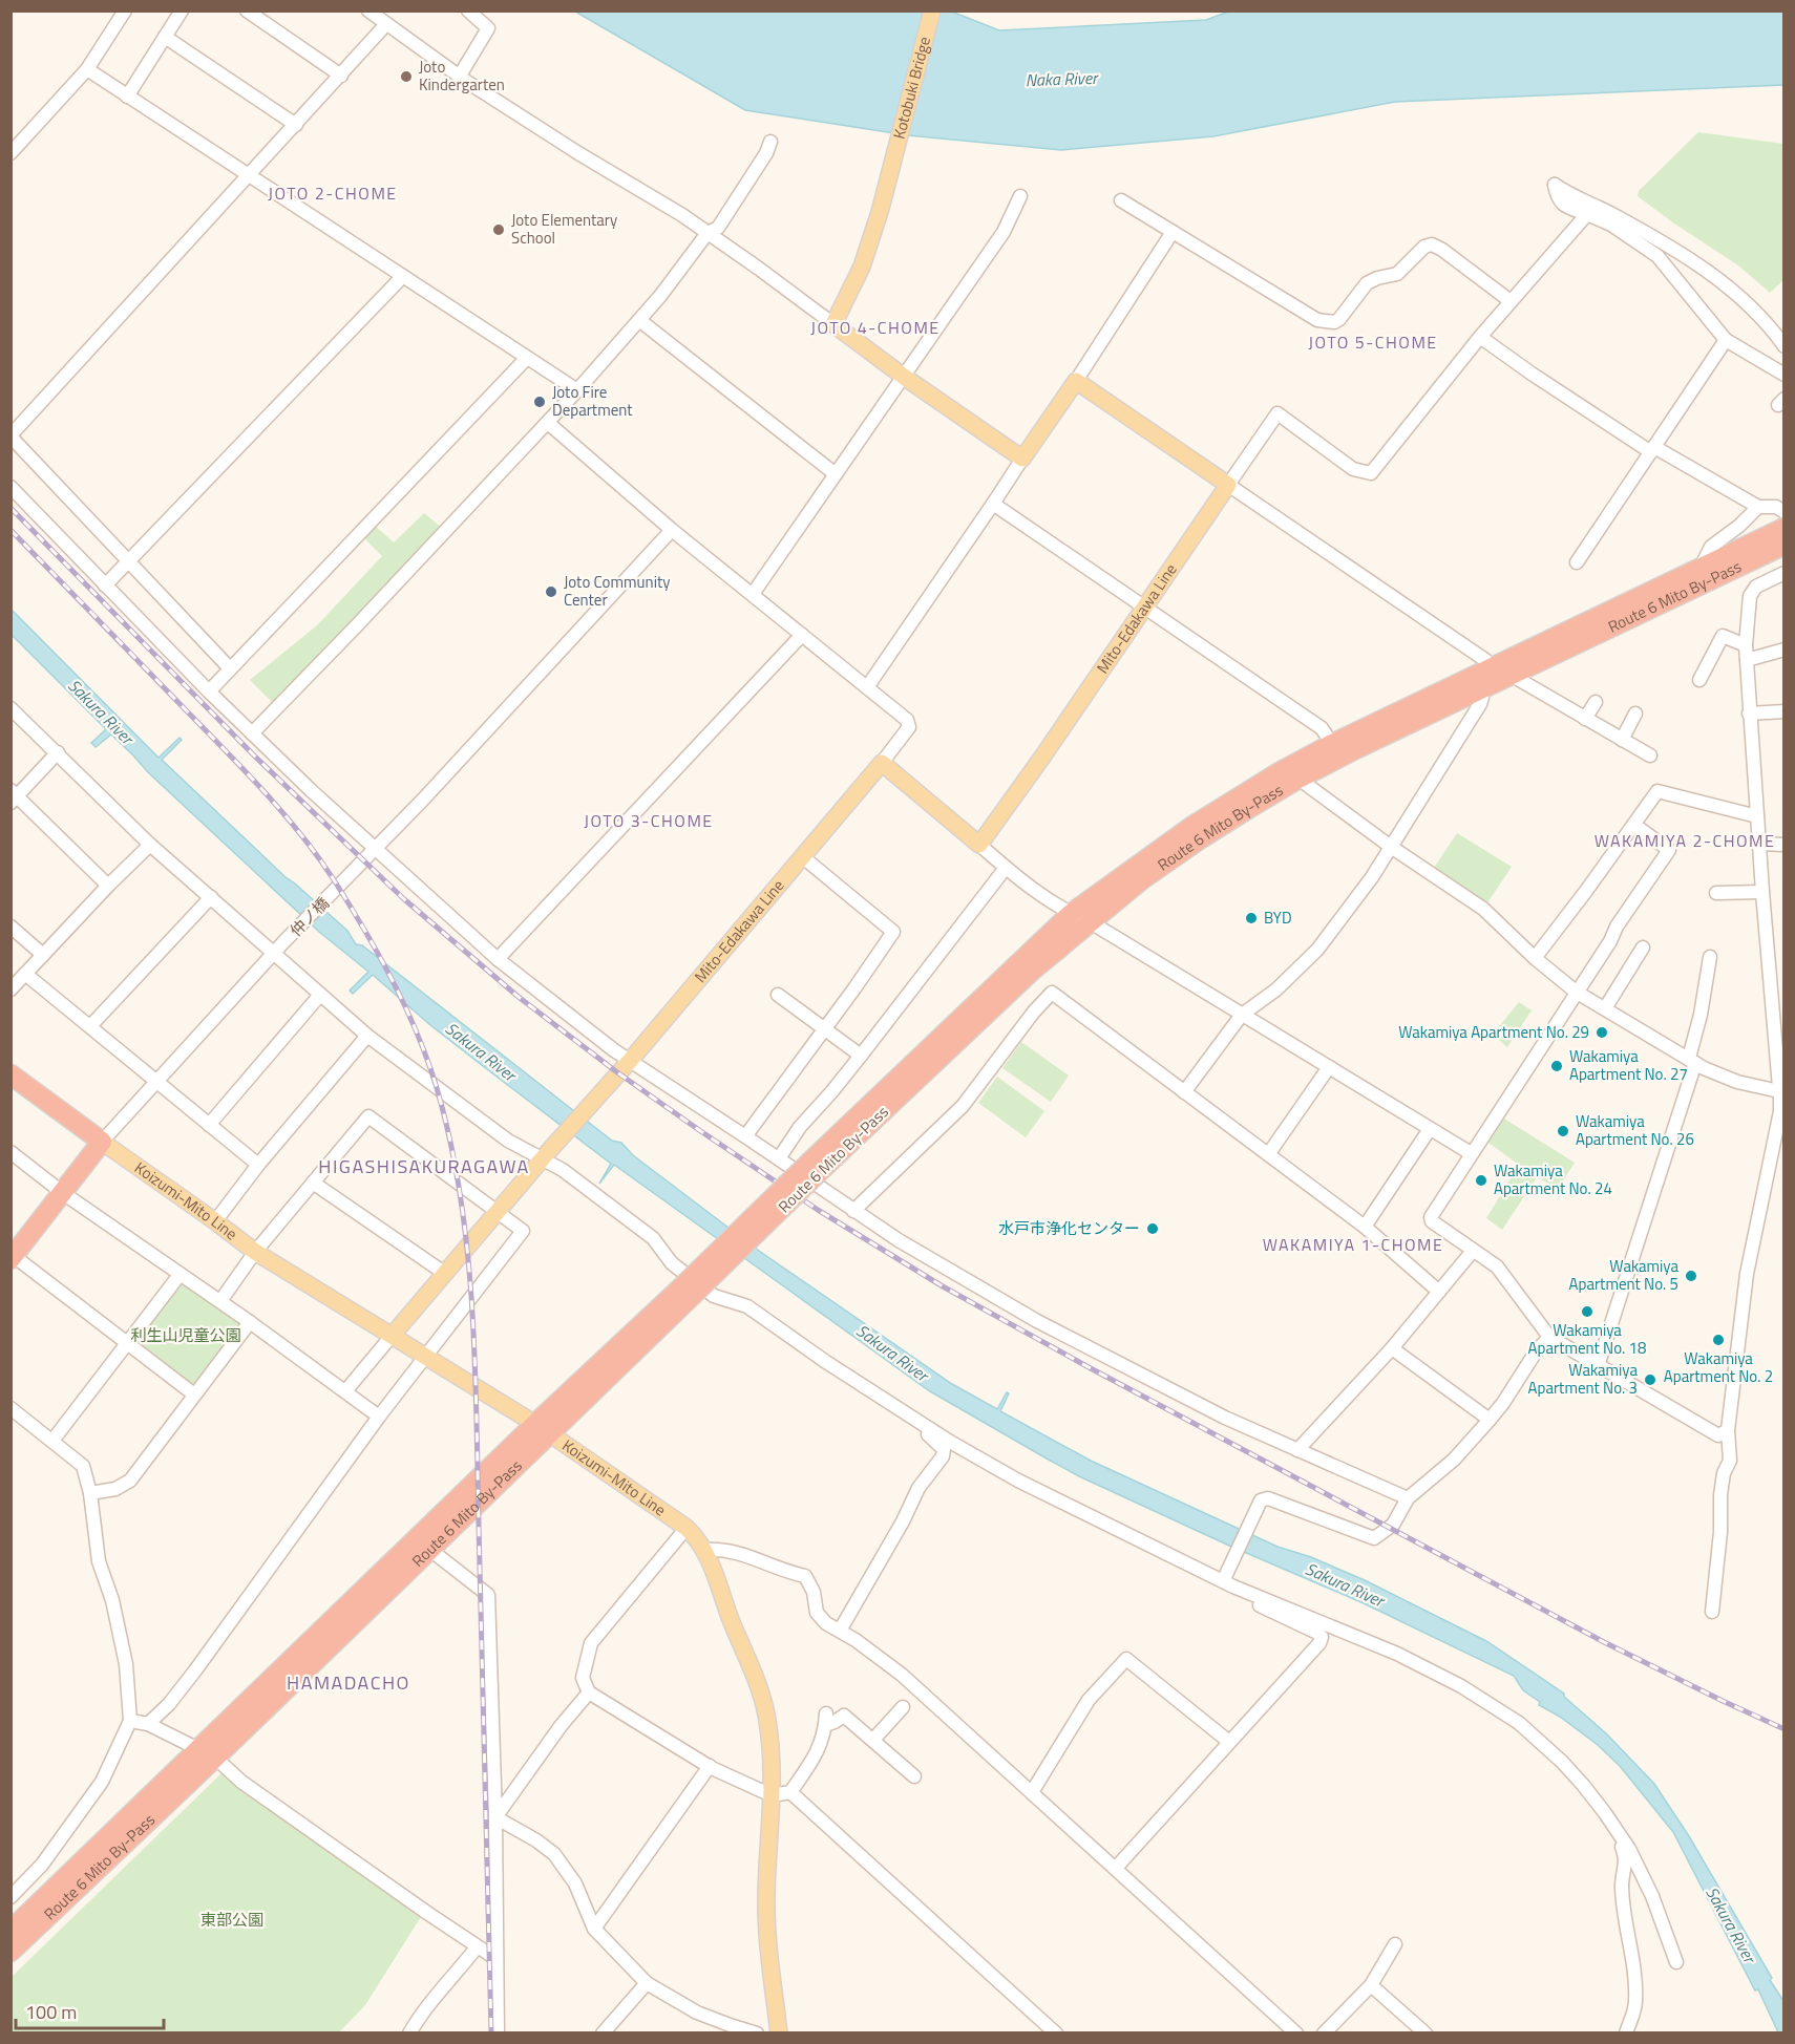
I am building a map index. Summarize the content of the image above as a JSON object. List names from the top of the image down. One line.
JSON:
{"streets":{"highway":["Route 6 Mito By-Pass"],"main road":["Kotobuki Bridge","Mito-Edakawa Line","Koizumi-Mito Line"],"street":["仲ノ橋"]},"crossings":[["Route 6 Mito By-Pass","Koizumi-Mito Line"],["仲ノ橋","Koizumi-Mito Line"]],"districts":["JOTO 2-CHOME","JOTO 4-CHOME","JOTO 5-CHOME","JOTO 3-CHOME","WAKAMIYA 2-CHOME","HIGASHISAKURAGAWA","WAKAMIYA 1-CHOME","HAMADACHO"],"water":["Naka River","Sakura River"],"parks":["利生山児童公園","東部公園"],"places":["Joto Kindergarten","Joto Elementary School","Joto Fire Department","Joto Community Center","BYD","Wakamiya Apartment No. 29","Wakamiya Apartment No. 27","Wakamiya Apartment No. 26","Wakamiya Apartment No. 24","水戸市浄化センター","Wakamiya Apartment No. 5","Wakamiya Apartment No. 18","Wakamiya Apartment No. 2","Wakamiya Apartment No. 3"],"scale_bar":"100 m"}
